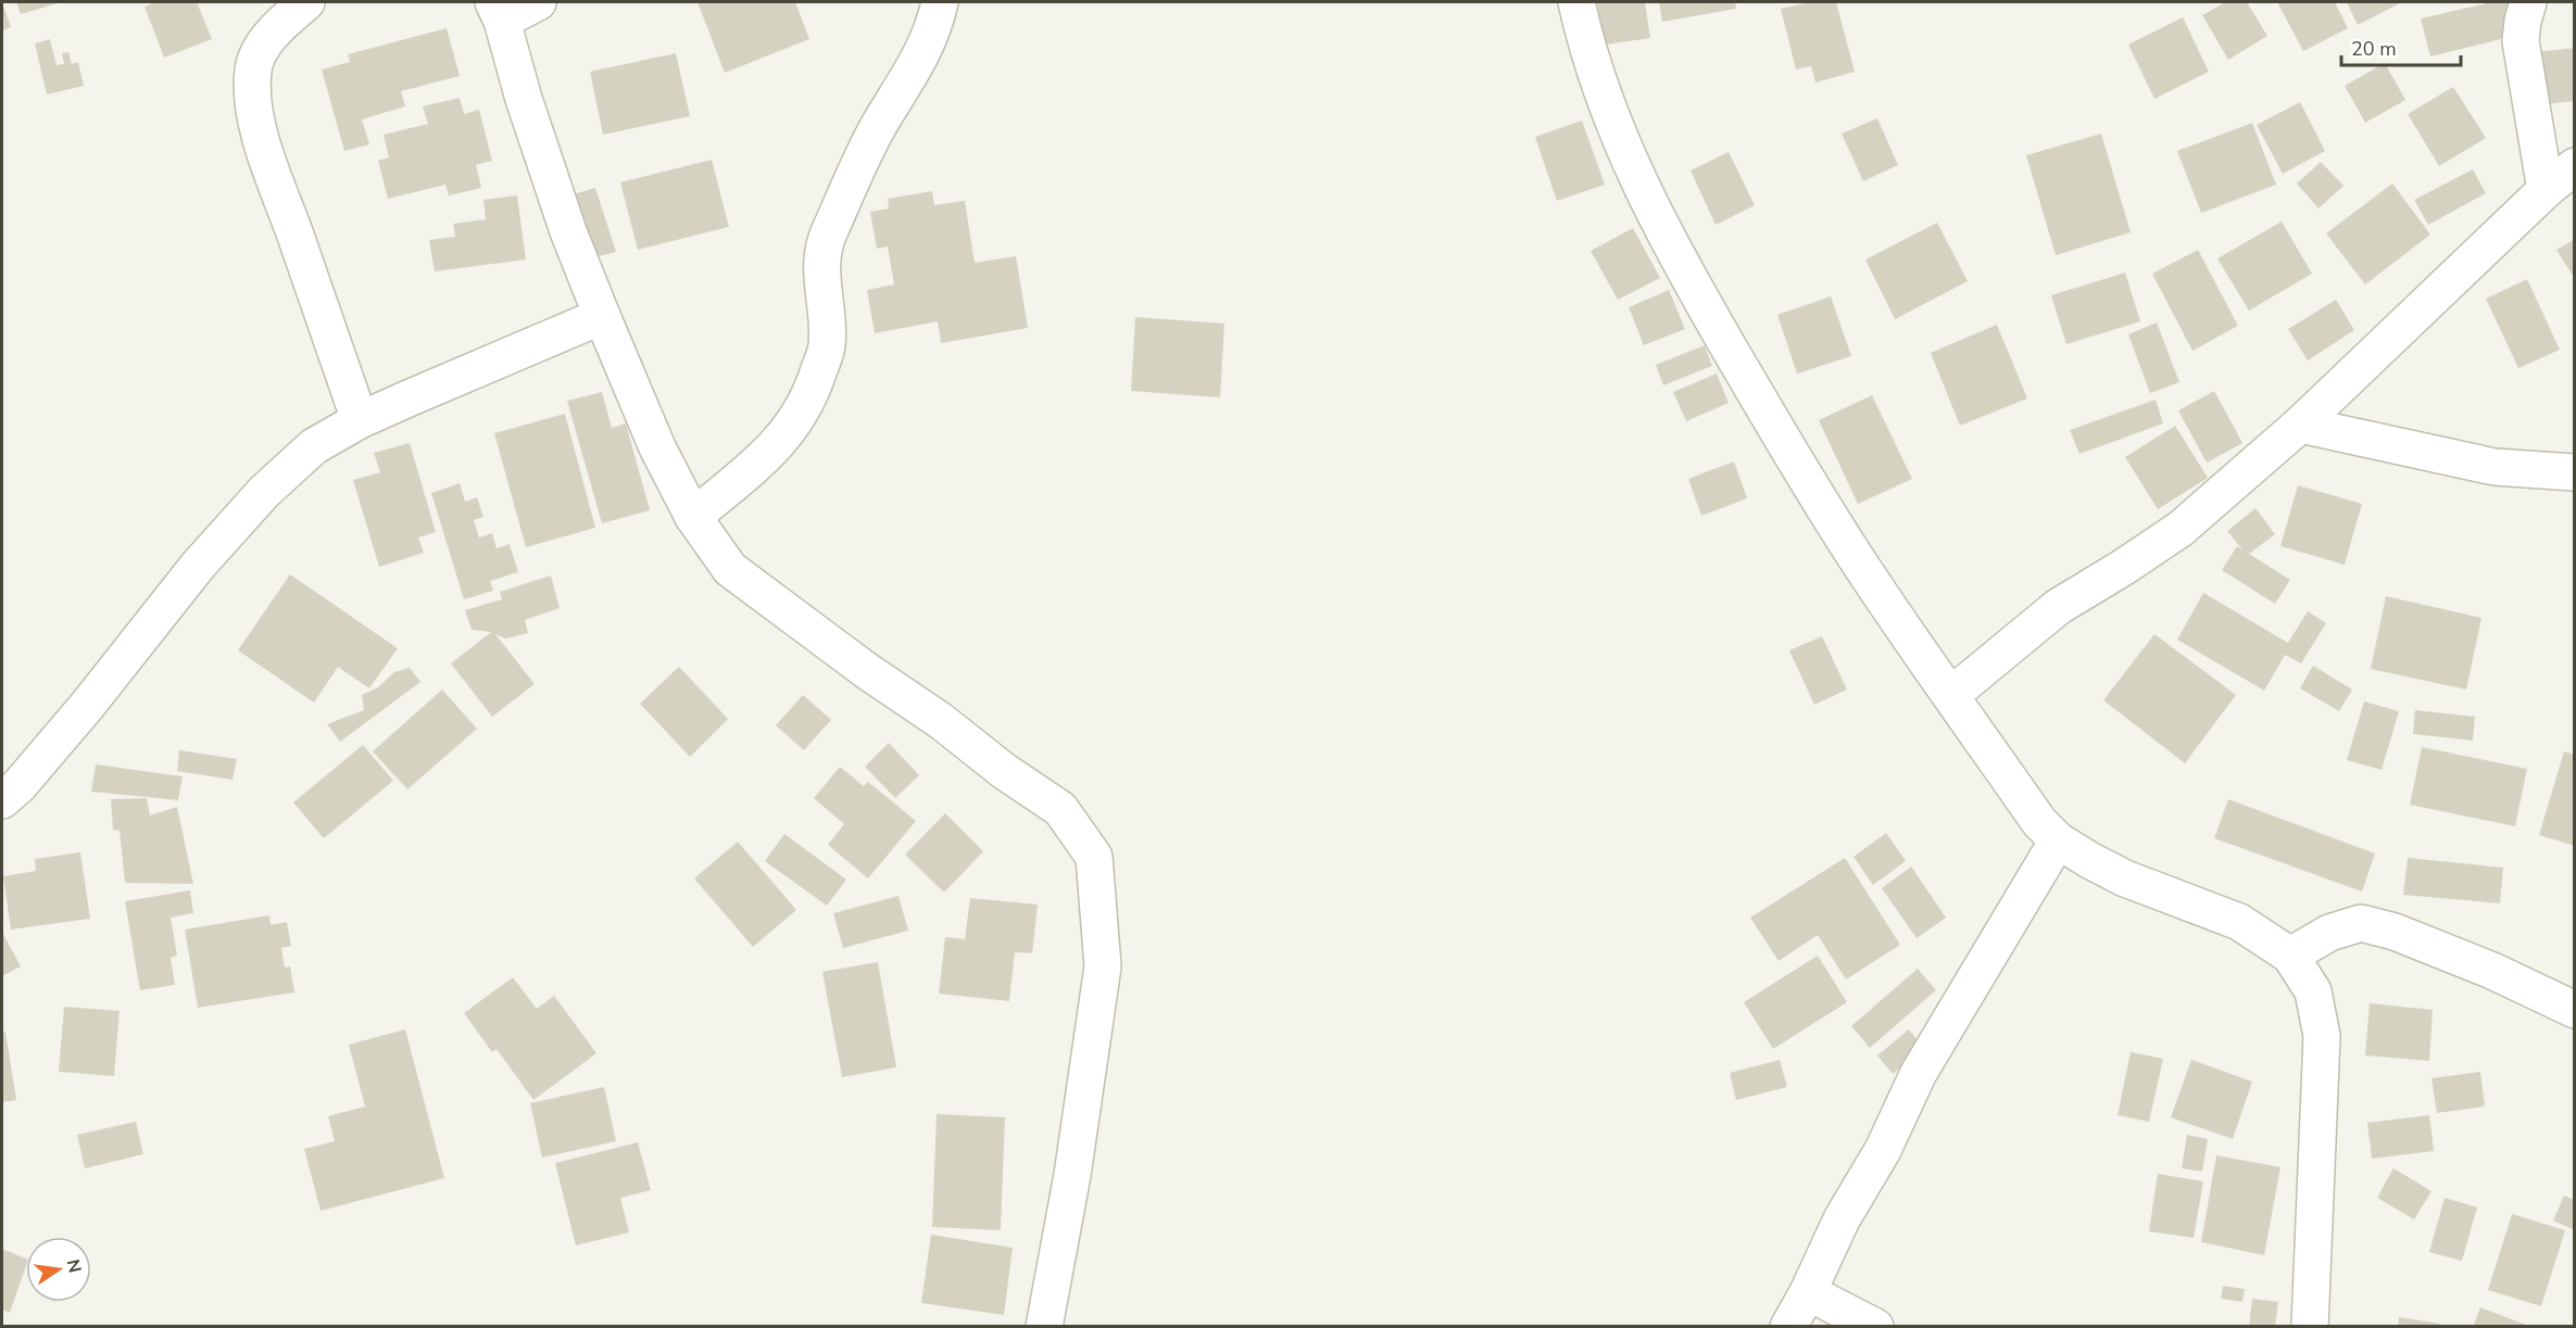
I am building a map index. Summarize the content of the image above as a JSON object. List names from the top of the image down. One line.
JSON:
{"scale_bar":"20 m","north":"right"}
